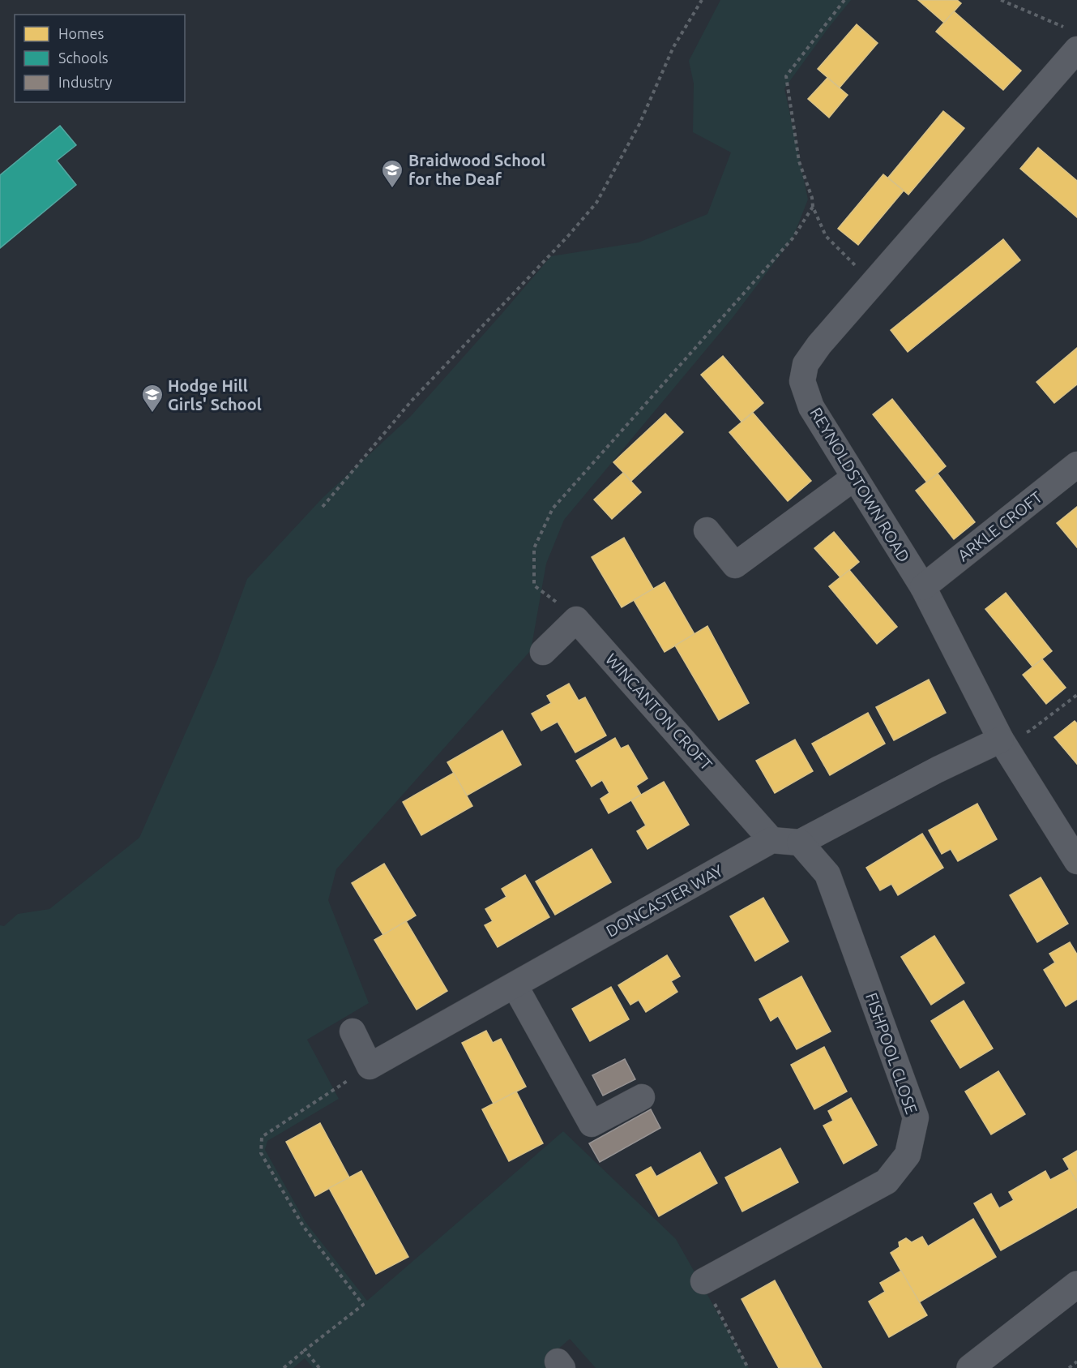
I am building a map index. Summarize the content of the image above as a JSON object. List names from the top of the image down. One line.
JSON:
{"streets":{"street":["REYNOLDSTOWN ROAD","ARKLE CROFT","WINCANTON CROFT","DONCASTER WAY","FISHPOOL CLOSE"]},"crossings":[["REYNOLDSTOWN ROAD","ARKLE CROFT"],["WINCANTON CROFT","DONCASTER WAY"]],"places":{"school or university":["Braidwood School for the Deaf","Hodge Hill Girls' School"]},"legend":["Homes","Schools","Industry"]}
